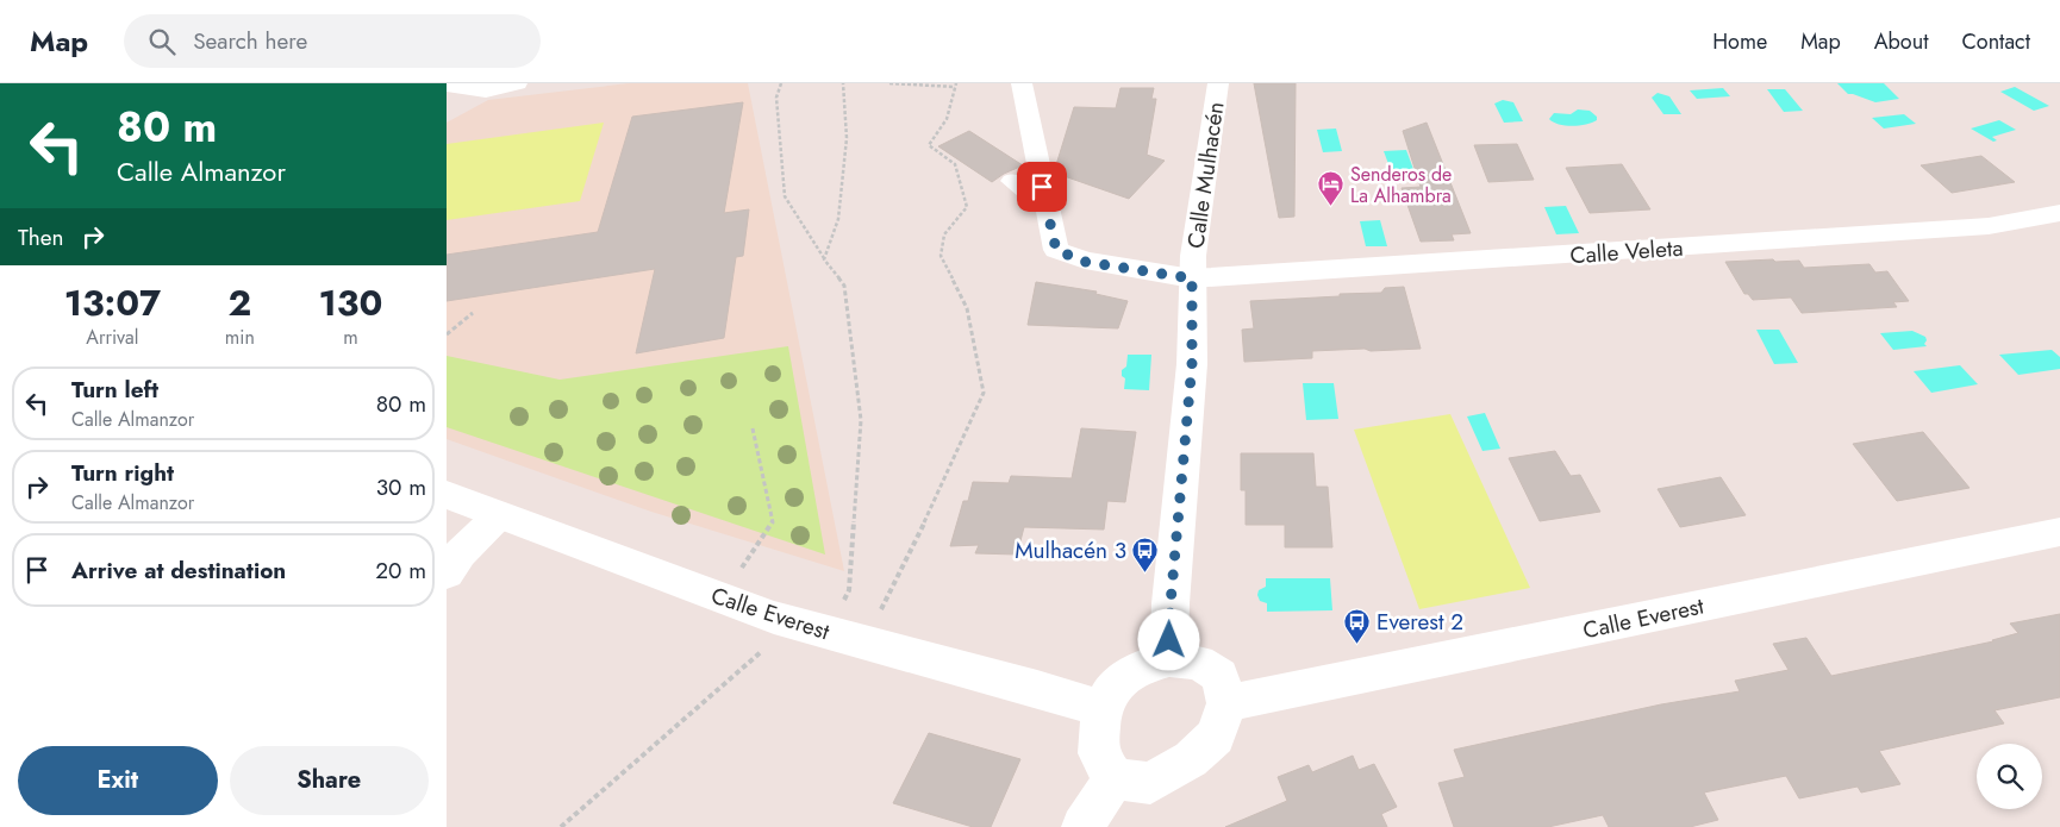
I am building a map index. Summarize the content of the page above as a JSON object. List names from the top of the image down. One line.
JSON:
{"streets":{"street":["Calle Mulhacén","Calle Veleta","Calle Everest"]},"crossings":[["Calle Mulhacén","Calle Veleta"],["Calle Mulhacén","Calle Everest"]],"places":{"hotel":["Senderos de La Alhambra"],"bus stop":["Mulhacén 3","Everest 2"]},"page":{"header":"Map","search":"Search here","nav":["Home","Map","About","Contact"],"turn":["80 m","Calle Almanzor"],"then":"Then","eta":["13:07","Arrival","2","min","130","m"],"list":[{"name":"Turn left","note":"Calle Almanzor","value":"80 m"},{"name":"Turn right","note":"Calle Almanzor","value":"30 m"},{"name":"Arrive at destination","value":"20 m"}],"buttons":["Exit","Share"]}}
